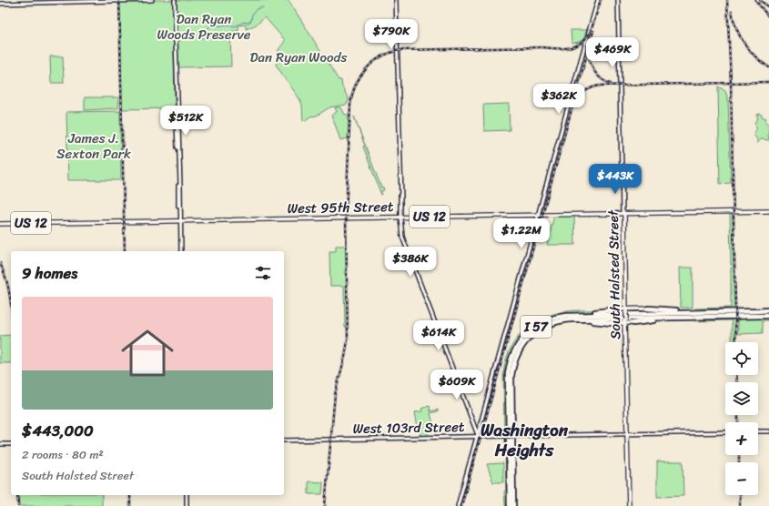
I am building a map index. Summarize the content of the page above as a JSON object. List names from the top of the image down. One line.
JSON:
{"streets":{"highway":["I 57"],"main road":["West 95th Street","US 12","South Halsted Street","West 103rd Street"]},"crossings":[["West 95th Street","South Halsted Street"],["South Halsted Street","West 103rd Street"]],"districts":["Washington Heights"],"parks":["Dan Ryan Woods Preserve","Dan Ryan Woods","James J. Sexton Park"],"page":{"price":["$790K","$469K","$362K","$512K","$443K","$1.22M","$386K","$614K","$609K"],"heading":"9 homes","list":[{"name":"$443,000","note":"2 rooms · 80 m² · South Halsted Street"}],"map_buttons":["+","−"]}}
